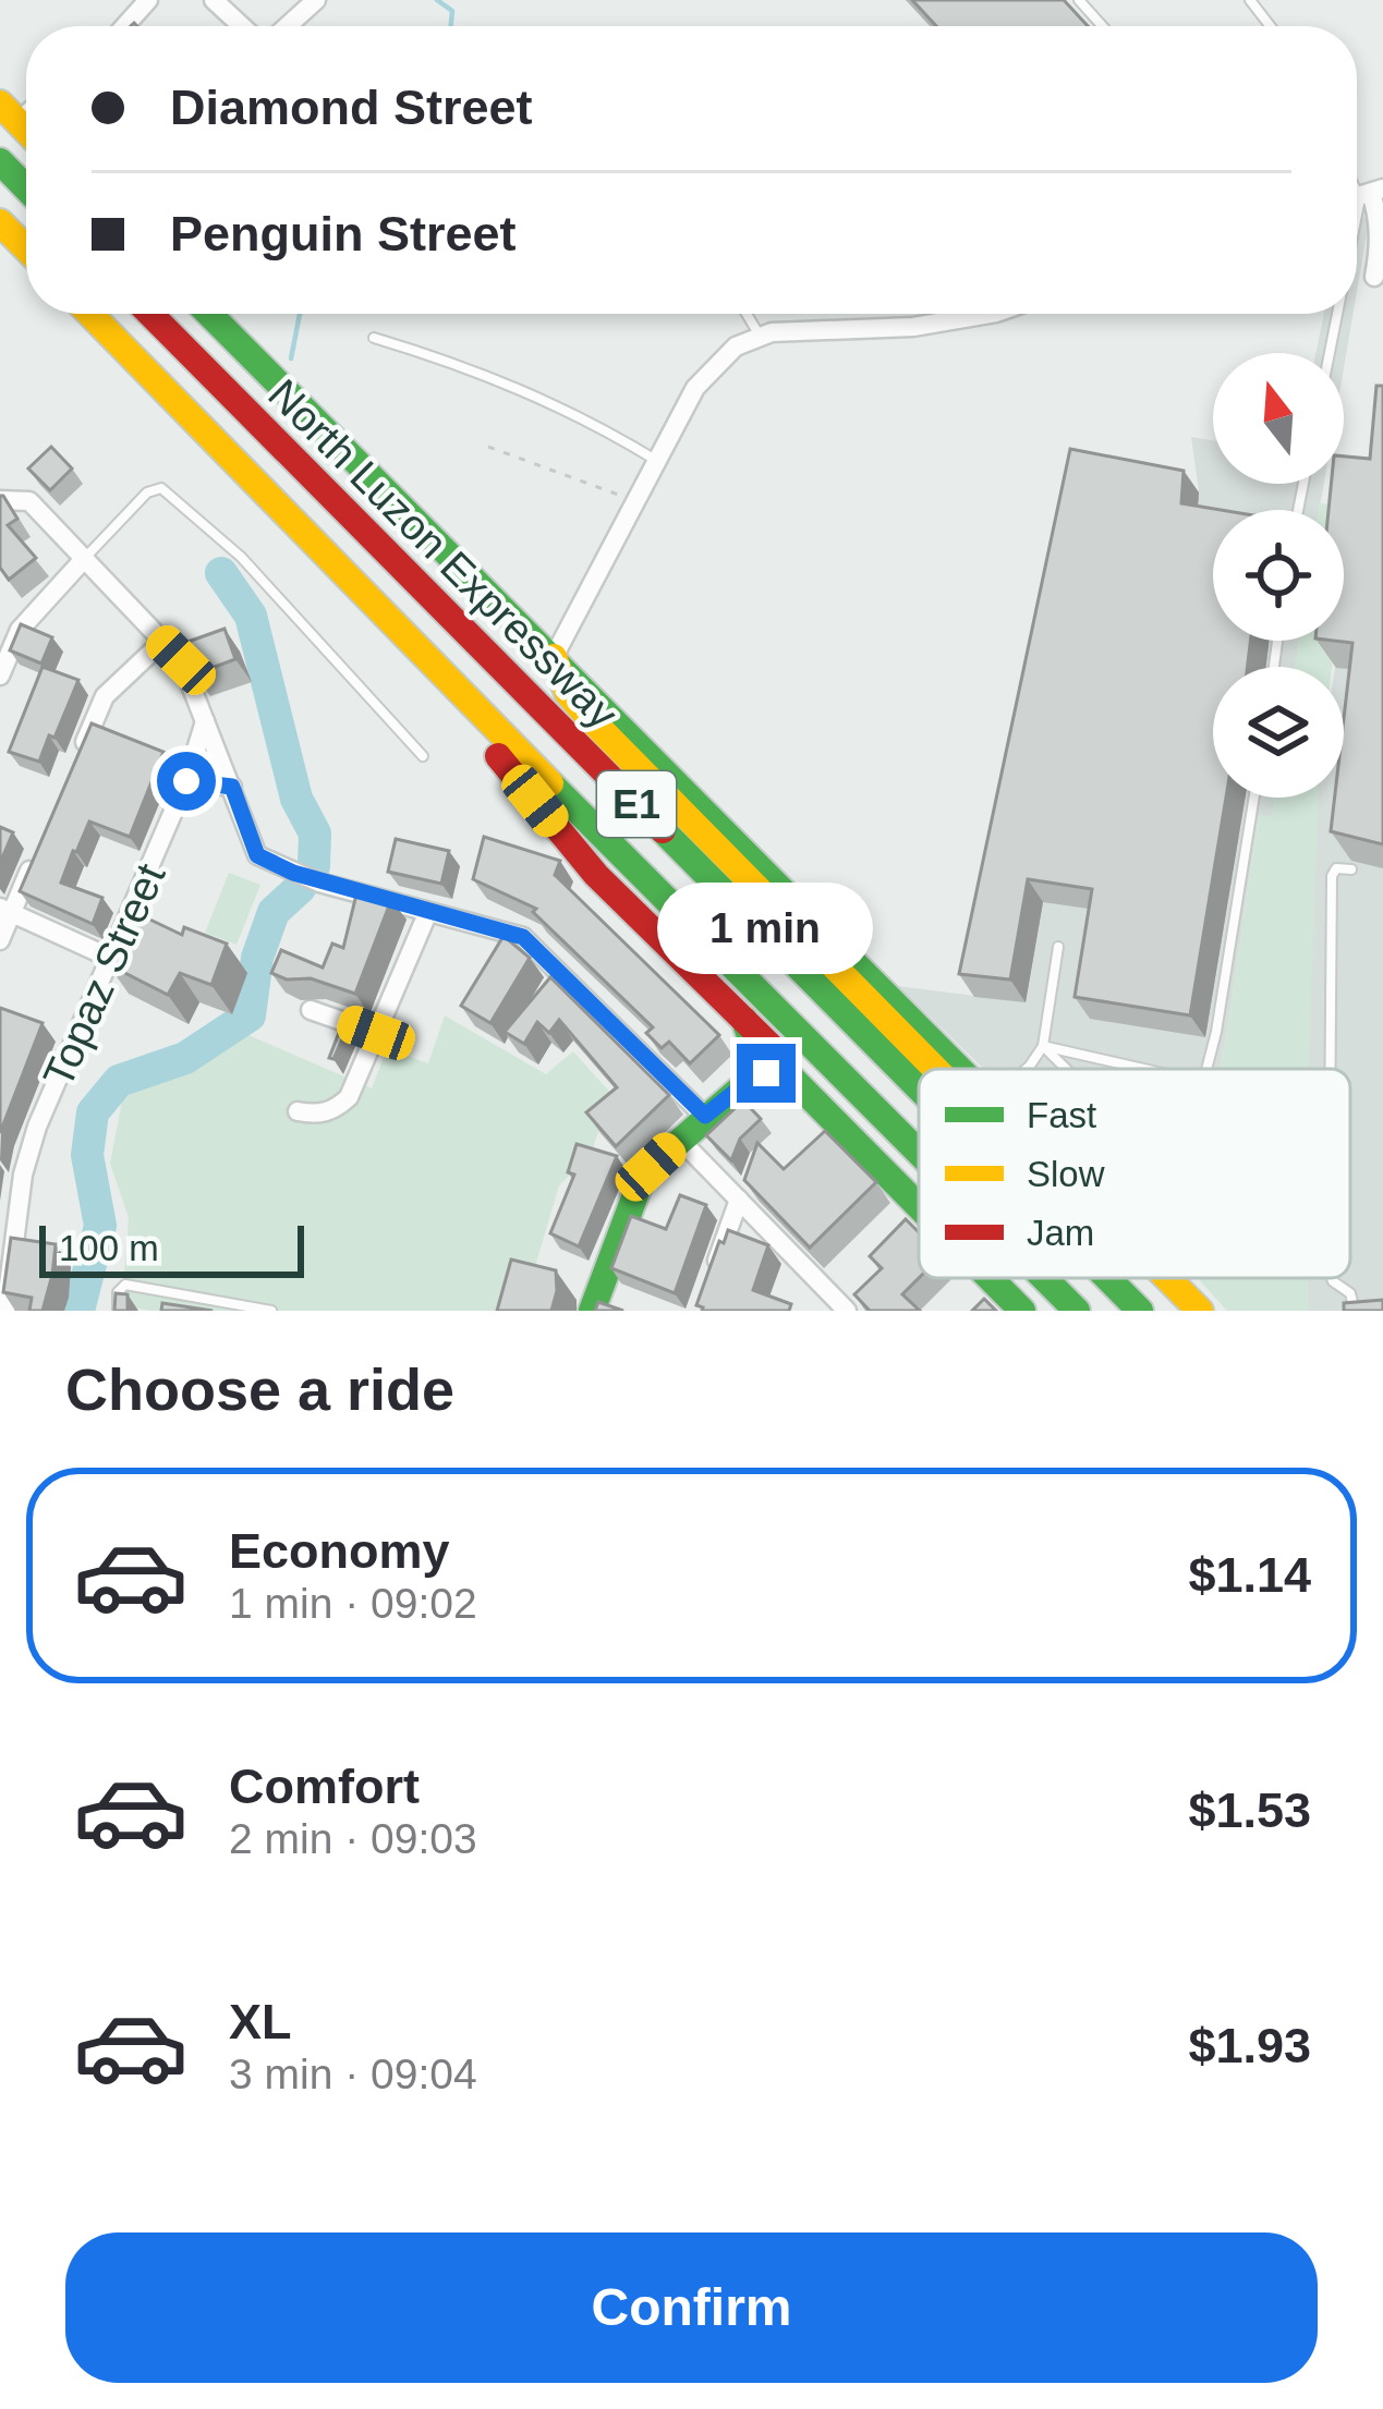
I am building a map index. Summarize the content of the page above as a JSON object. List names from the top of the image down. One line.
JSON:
{"streets":{"main road":["North Luzon Expressway","E1"],"street":["Topaz Street"]},"legend":["Fast","Slow","Jam"],"scale_bar":"100 m","north":"top","page":{"banner":["Diamond Street","Penguin Street"],"bubble":"1 min","scale":"100 m","heading":"Choose a ride","list":[{"name":"Economy","note":"1 min · 09:02","value":"$1.14"},{"name":"Comfort","note":"2 min · 09:03","value":"$1.53"},{"name":"XL","note":"3 min · 09:04","value":"$1.93"}],"buttons":"Confirm"}}
